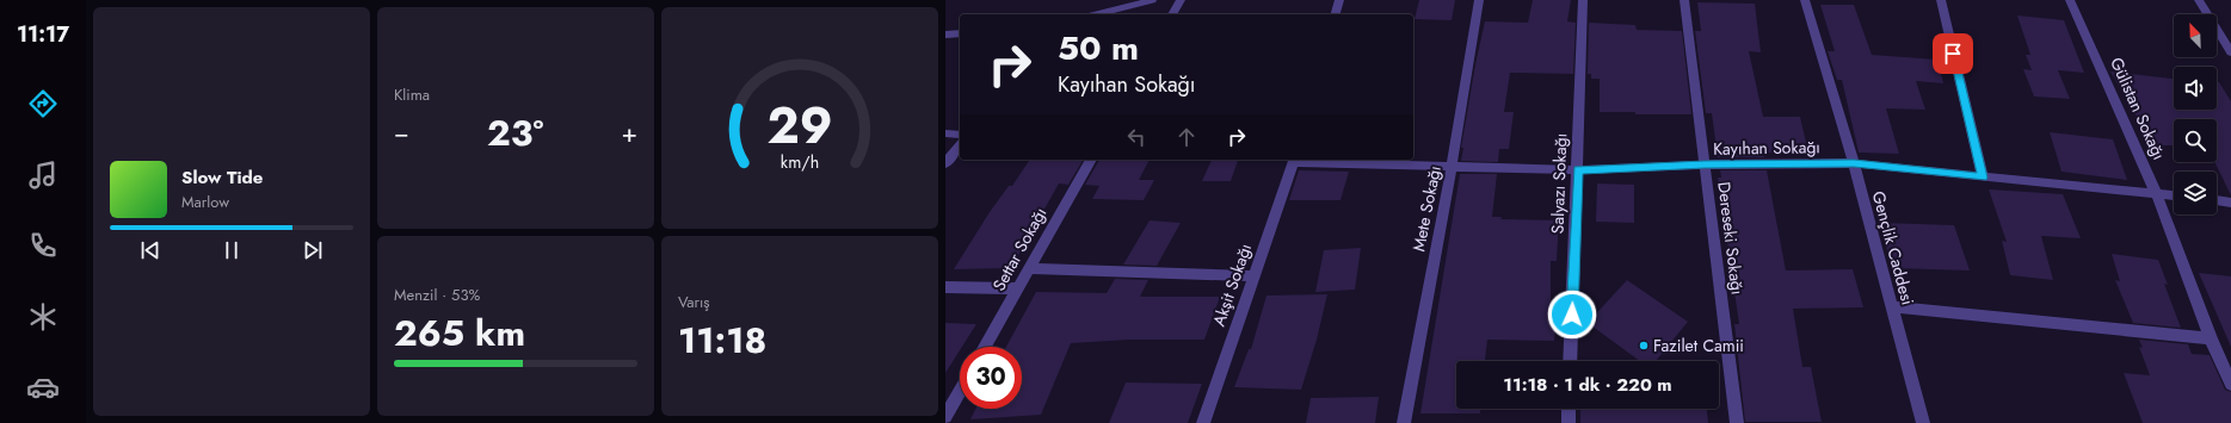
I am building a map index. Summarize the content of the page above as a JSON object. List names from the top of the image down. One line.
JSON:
{"streets":{"street":["Gülistan Sokağı","Kayıhan Sokağı","Salyazı Sokağı","Mete Sokağı","Dereseki Sokağı","Gençlik Caddesi","Settar Sokağı","Akşit Sokağı"]},"crossings":[["Gülistan Sokağı","Kayıhan Sokağı"],["Kayıhan Sokağı","Salyazı Sokağı"],["Kayıhan Sokağı","Mete Sokağı"],["Kayıhan Sokağı","Dereseki Sokağı"],["Kayıhan Sokağı","Gençlik Caddesi"],["Kayıhan Sokağı","Akşit Sokağı"]],"places":["Fazilet Camii"],"north":"top left","page":{"tabs":"11:17","tile":["Klima",["Menzil · 53%","265 km"],["Varış","11:18"]],"turn":["50 m","Kayıhan Sokağı"],"heat":["−","23°","+"],"song":["Slow Tide","Marlow"],"limit":"30","trip":"11:18 · 1 dk · 220 m","gauge":["29","km/h"]}}
